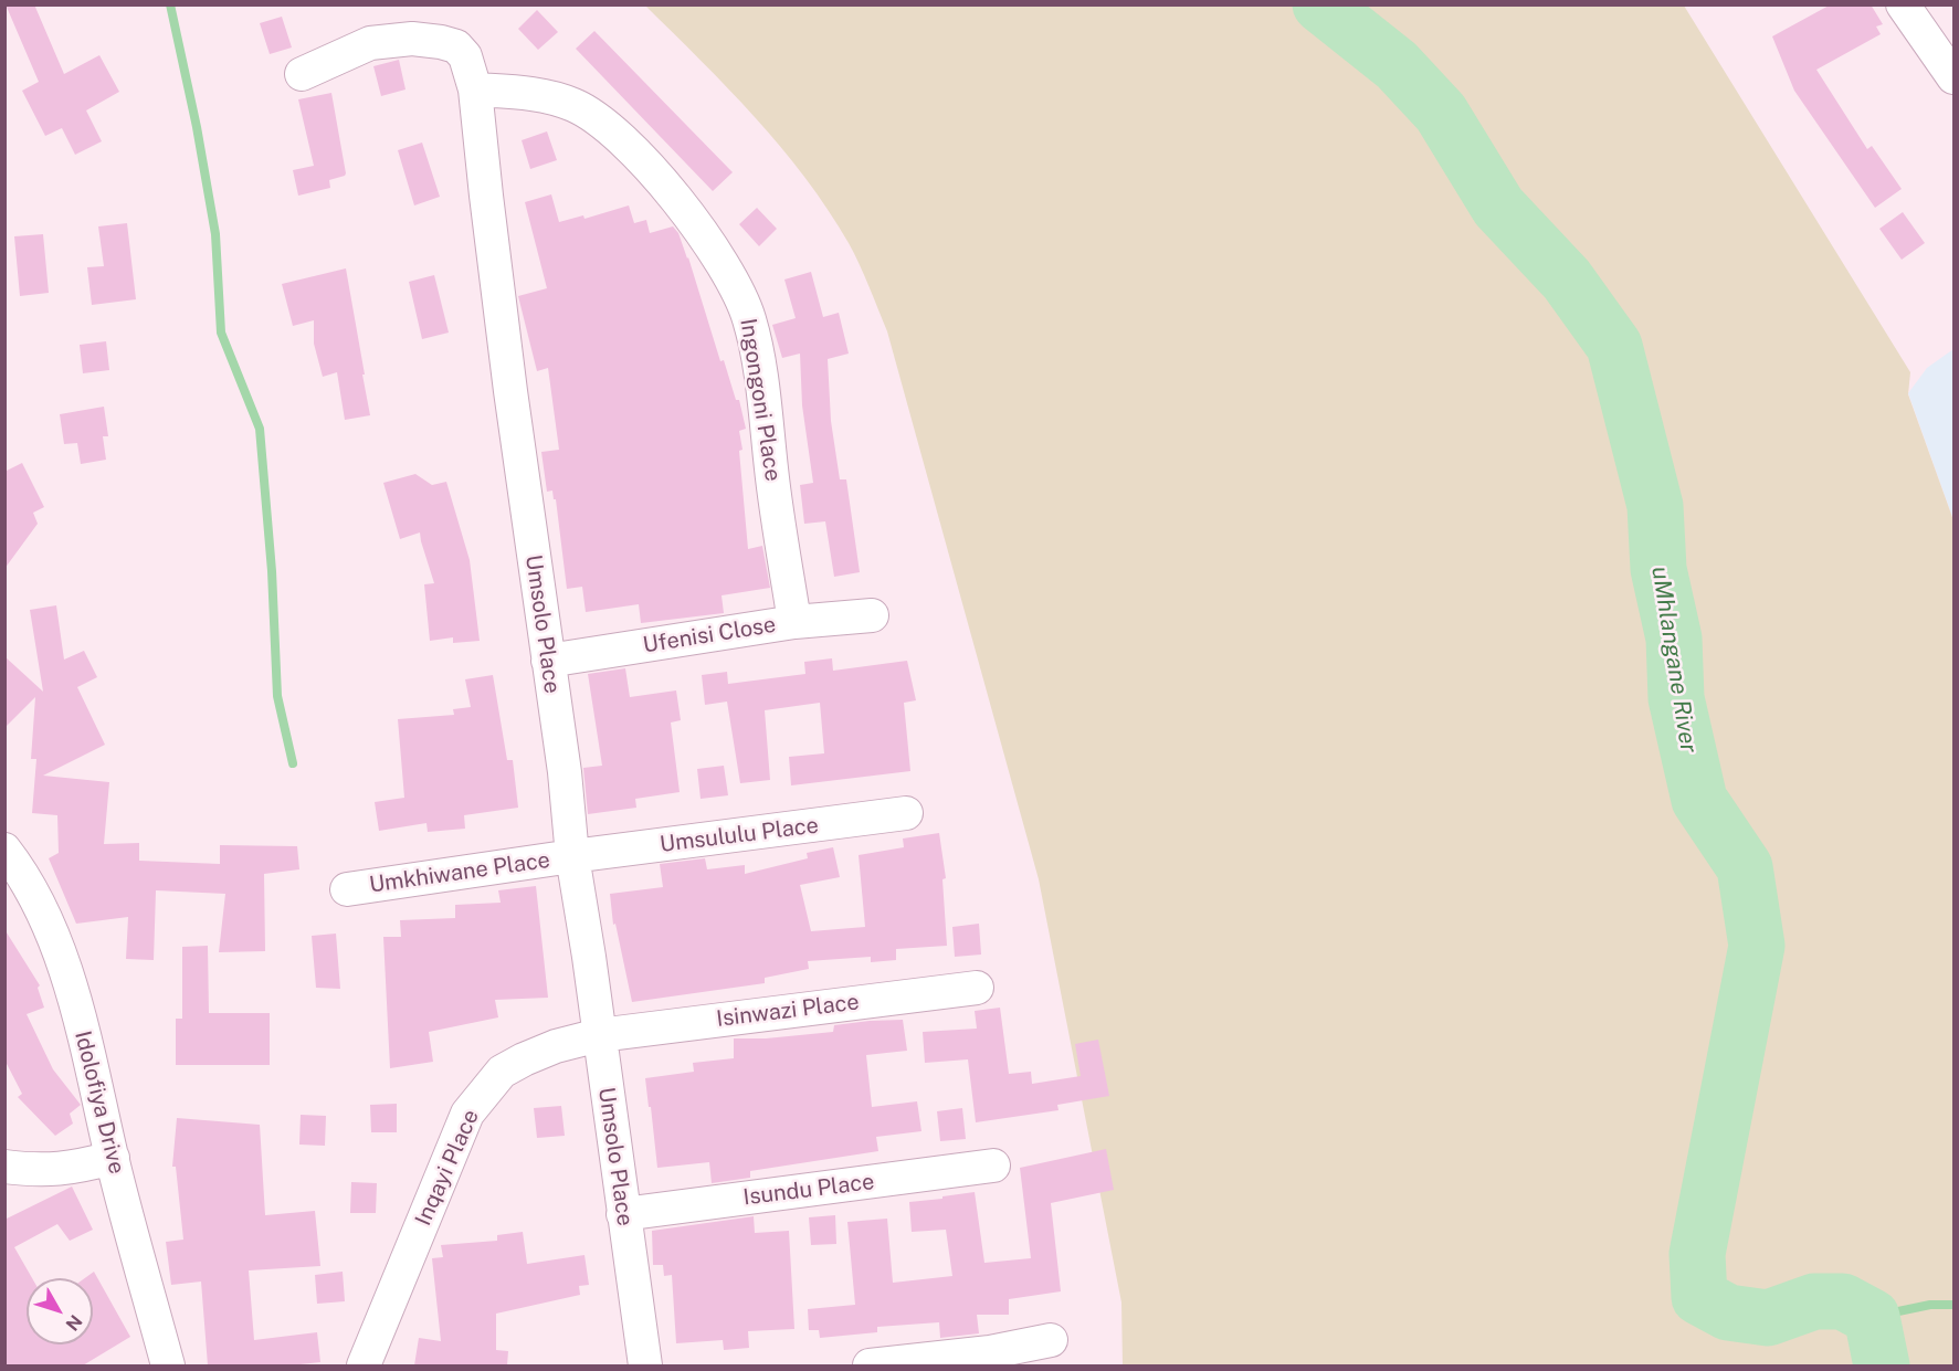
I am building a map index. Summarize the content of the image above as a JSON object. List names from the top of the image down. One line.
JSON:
{"streets":{"street":["Ingongoni Place","Umsolo Place","Ufenisi Close","Umsululu Place","Umkhiwane Place","Isinwazi Place","Idolofiya Drive","Inqayi Place","Isundu Place"]},"crossings":[["Ingongoni Place","Umsolo Place"],["Ingongoni Place","Ufenisi Close"],["Umsolo Place","Ufenisi Close"],["Umsolo Place","Umsululu Place"],["Umsolo Place","Umkhiwane Place"],["Umsolo Place","Isinwazi Place"],["Umsolo Place","Inqayi Place"],["Umsolo Place","Isundu Place"],["Umsululu Place","Umkhiwane Place"],["Isinwazi Place","Inqayi Place"]],"water":["uMhlangane River"],"north":"bottom right"}
